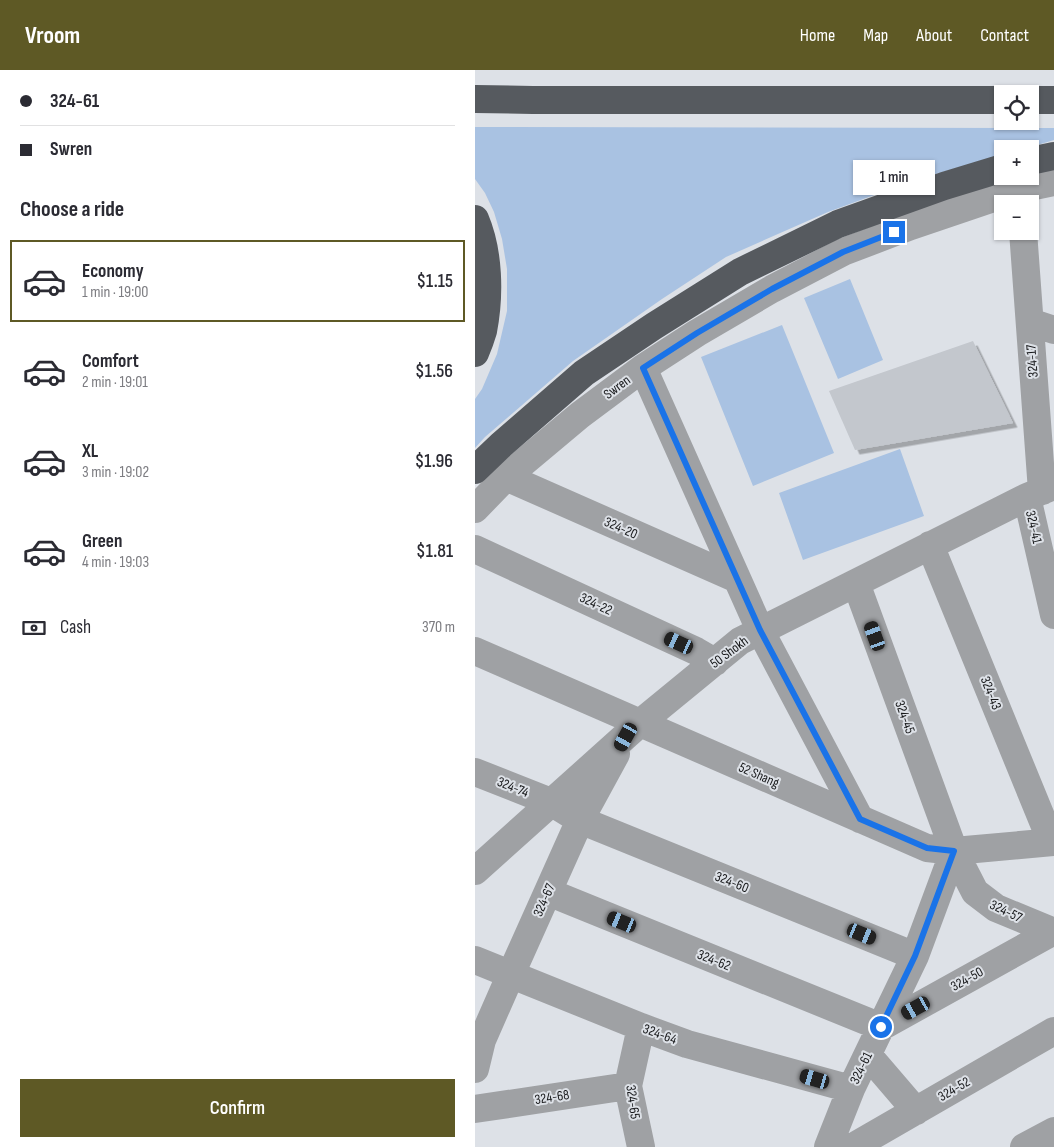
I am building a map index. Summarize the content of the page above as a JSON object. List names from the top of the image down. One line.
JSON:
{"streets":{"street":["324-17","Swren","324-41","324-20","324-22","50 Shokh","324-43","324-45","52 Shang","324-74","324-60","324-67","324-57","324-62","324-50","324-64","324-61","324-52","324-68","324-65"]},"crossings":[["324-17","324-41"],["324-17","50 Shokh"],["Swren","324-20"],["324-41","50 Shokh"],["324-22","50 Shokh"],["50 Shokh","324-43"],["50 Shokh","324-45"],["50 Shokh","52 Shang"],["50 Shokh","324-74"],["50 Shokh","324-60"],["50 Shokh","324-67"],["324-43","52 Shang"],["324-45","52 Shang"],["324-45","324-57"],["324-45","324-61"],["52 Shang","324-67"],["52 Shang","324-57"],["52 Shang","324-61"],["324-74","324-60"],["324-60","324-67"],["324-60","324-61"],["324-67","324-62"],["324-67","324-64"],["324-57","324-50"],["324-57","324-61"],["324-62","324-50"],["324-62","324-61"],["324-50","324-61"],["324-64","324-61"],["324-64","324-65"],["324-68","324-65"]],"page":{"header":"Vroom","nav":["Home","Map","About","Contact"],"banner":["324-61","Swren"],"map_buttons":["+","−"],"bubble":"1 min","heading":"Choose a ride","list":[{"name":"Economy","note":"1 min · 19:00","value":"$1.15"},{"name":"Comfort","note":"2 min · 19:01","value":"$1.56"},{"name":"XL","note":"3 min · 19:02","value":"$1.96"},{"name":"Green","note":"4 min · 19:03","value":"$1.81"}],"pay":["Cash","370 m"],"buttons":"Confirm"}}
